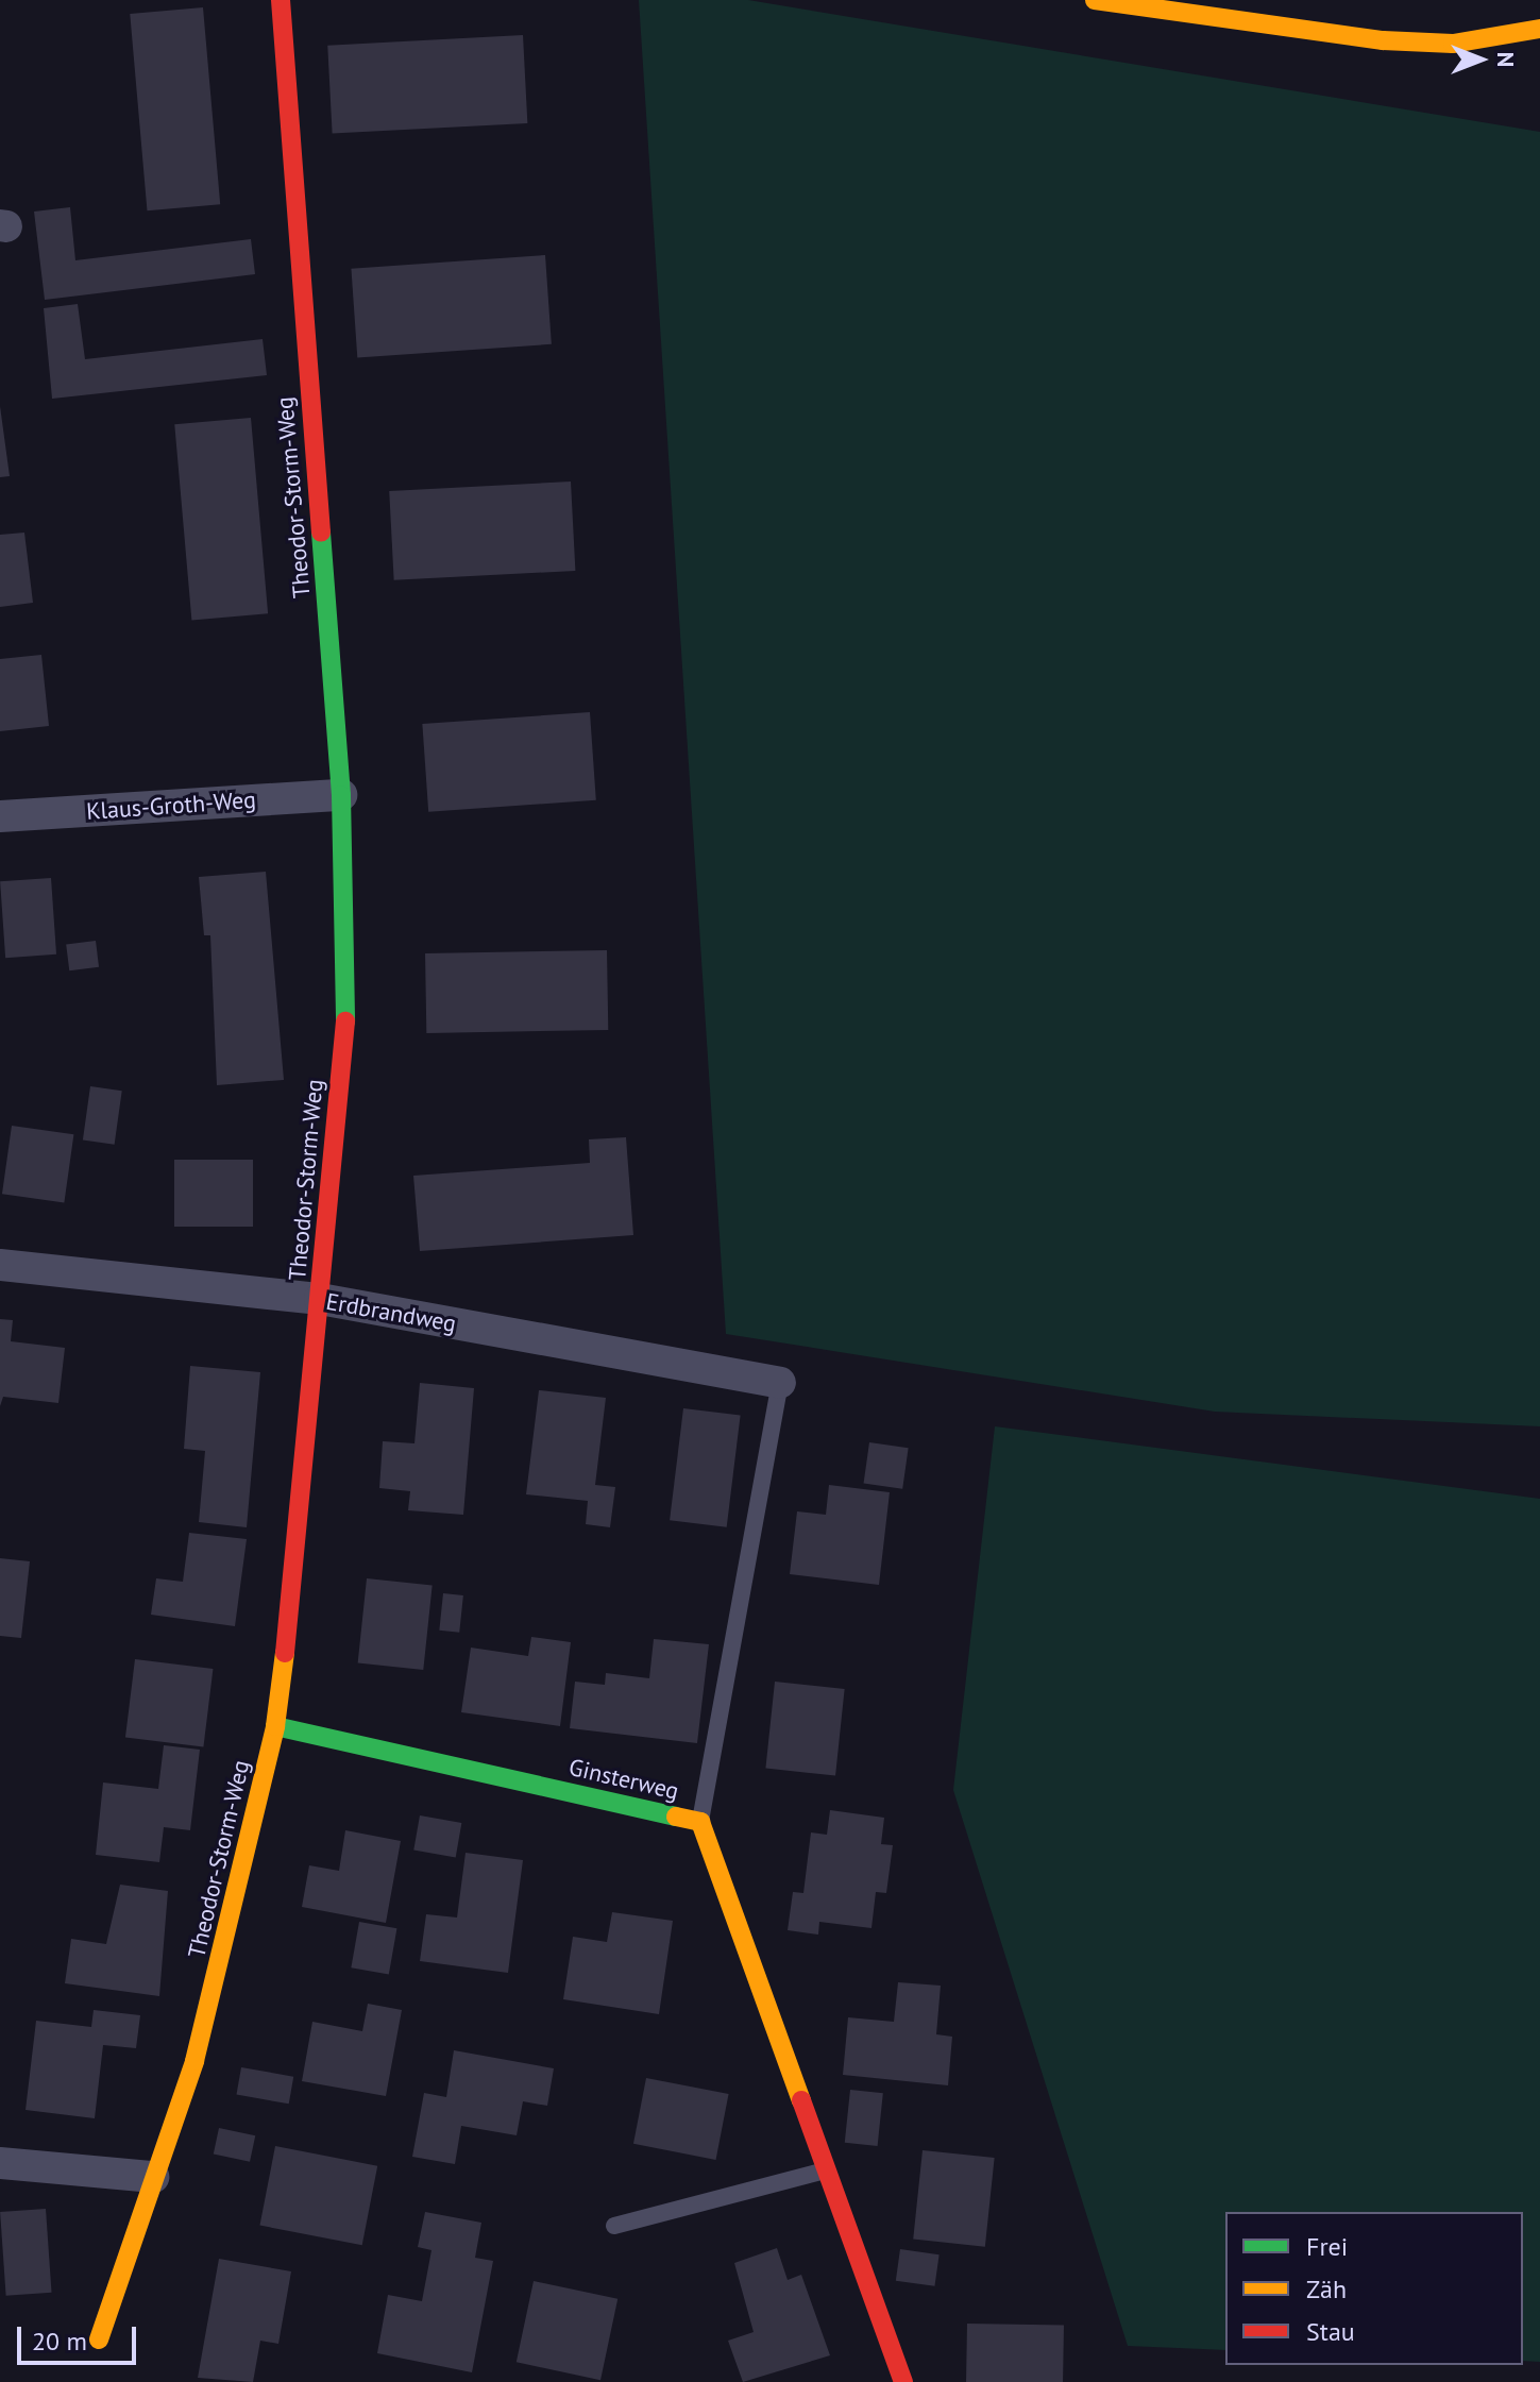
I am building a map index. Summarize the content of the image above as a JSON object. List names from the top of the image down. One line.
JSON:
{"streets":{"street":["Theodor-Storm-Weg","Klaus-Groth-Weg","Erdbrandweg","Ginsterweg"]},"crossings":[["Theodor-Storm-Weg","Klaus-Groth-Weg"],["Theodor-Storm-Weg","Erdbrandweg"],["Theodor-Storm-Weg","Ginsterweg"]],"legend":["Frei","Zäh","Stau"],"scale_bar":"20 m","north":"right"}
